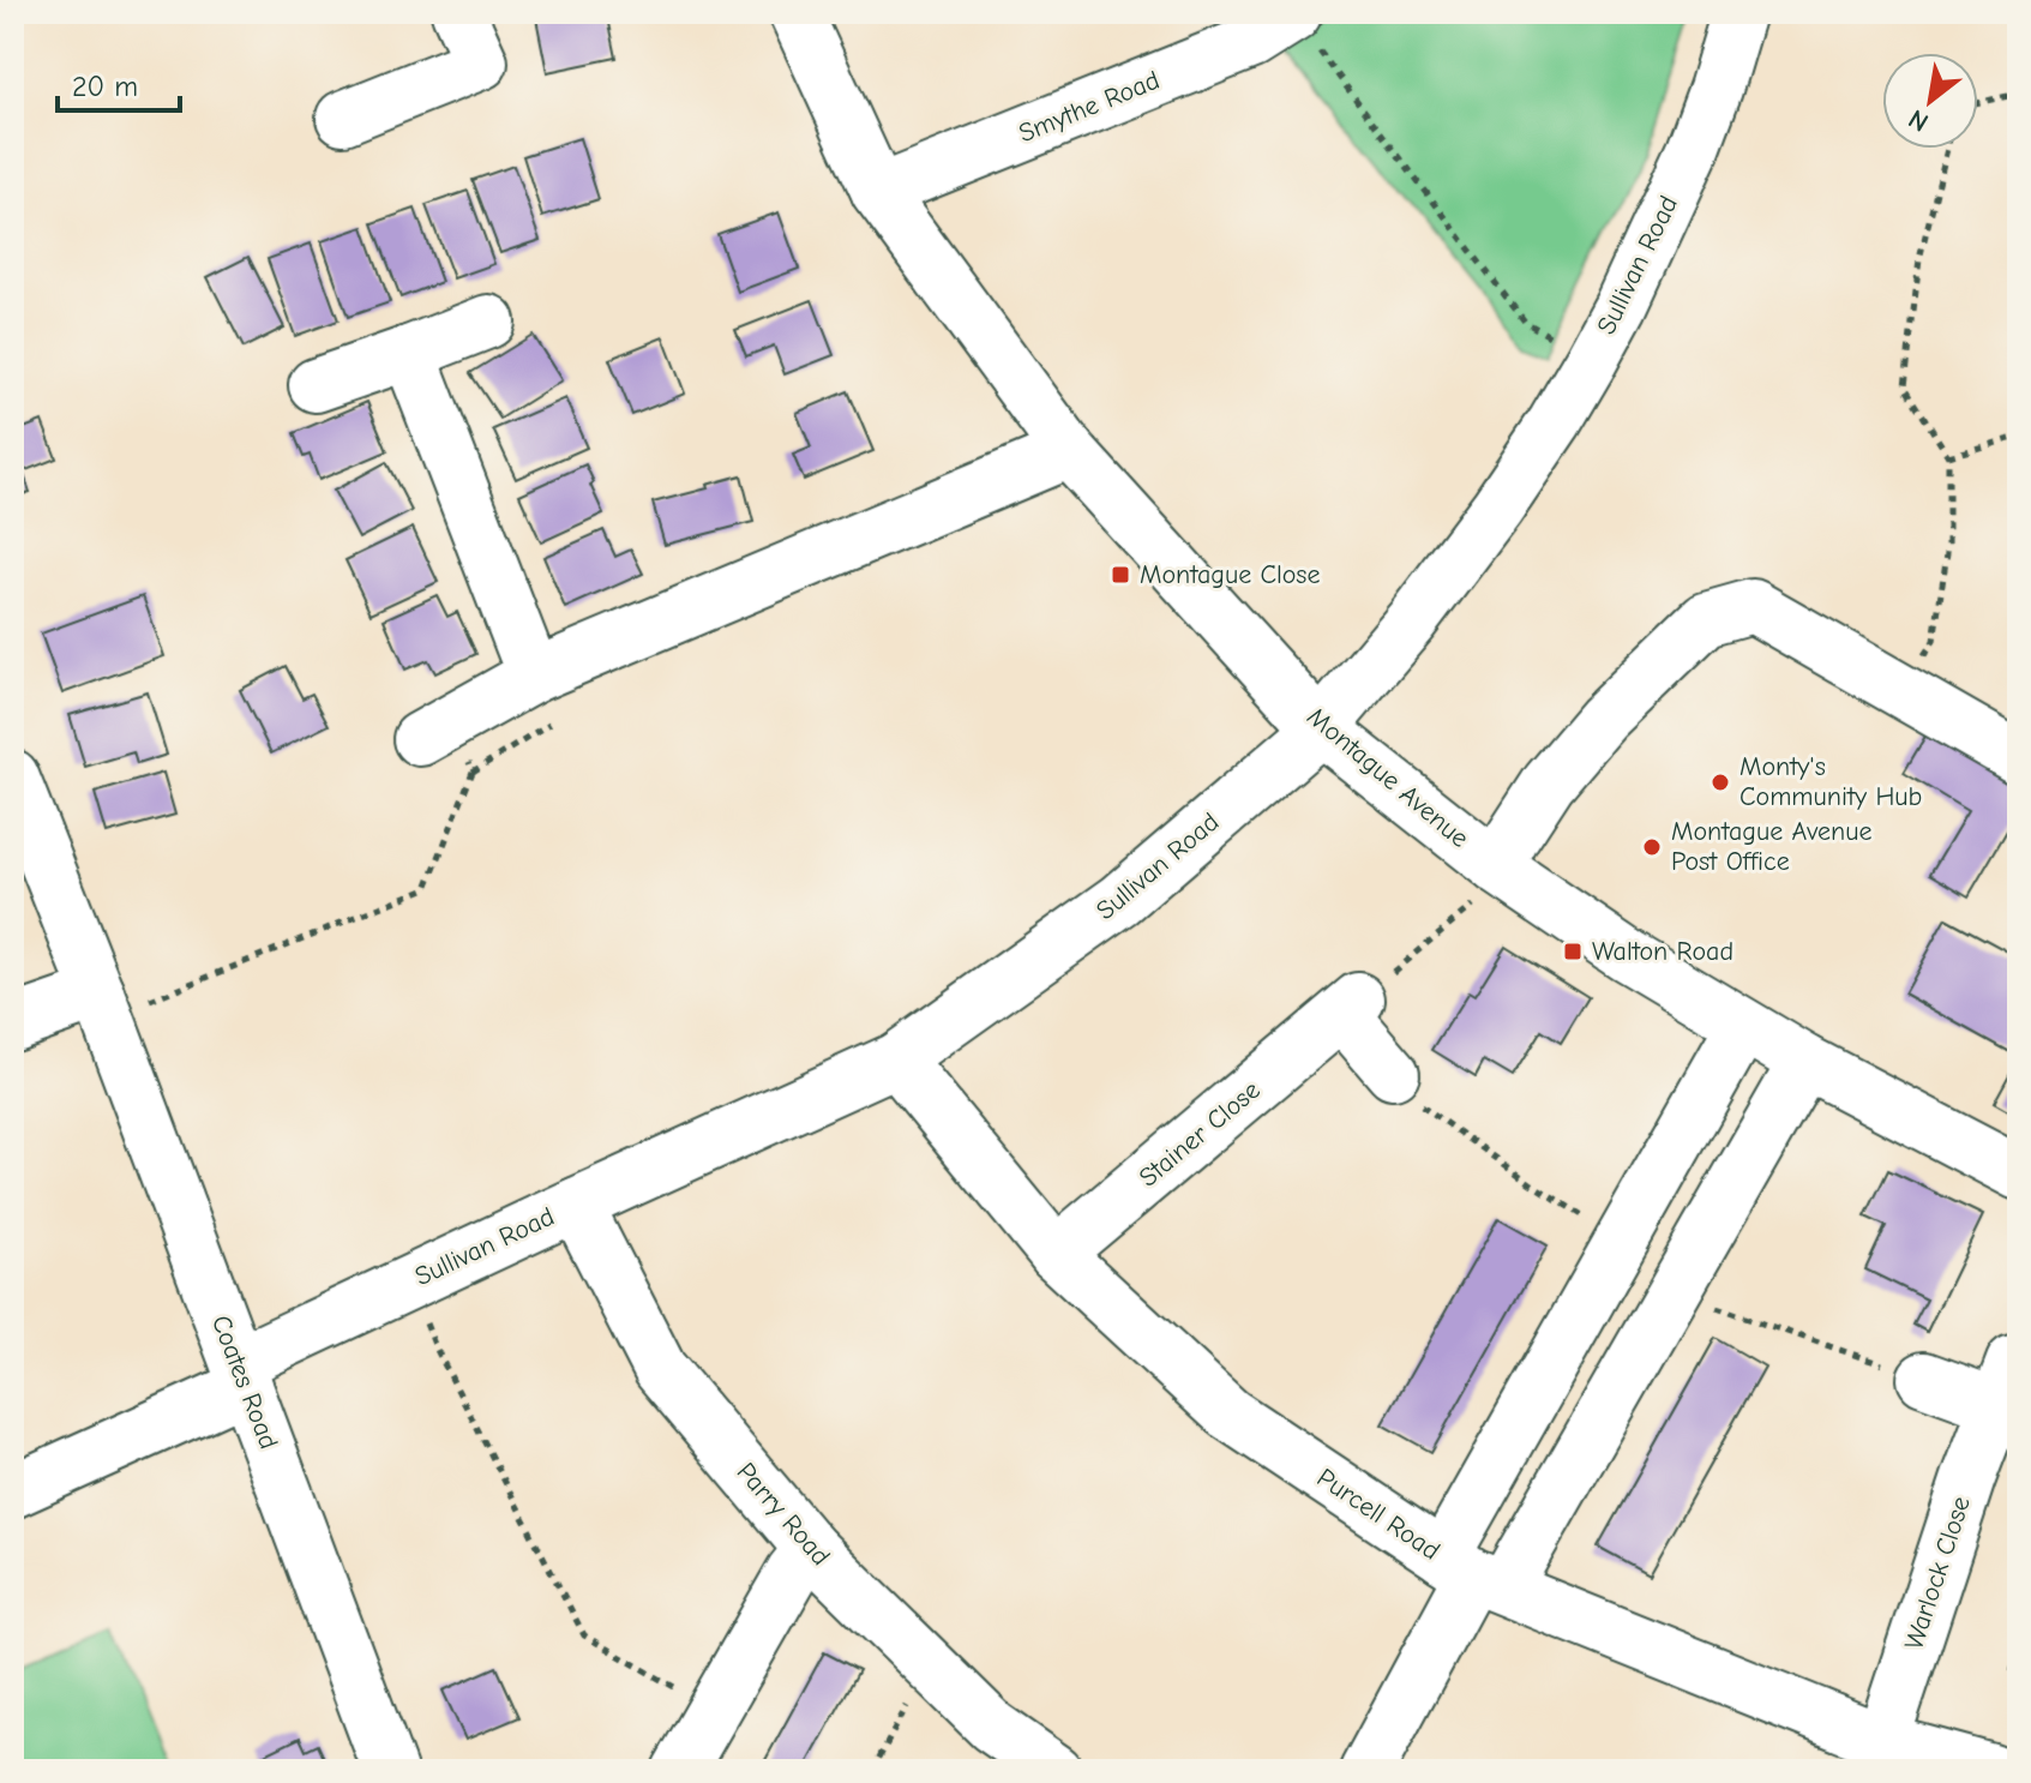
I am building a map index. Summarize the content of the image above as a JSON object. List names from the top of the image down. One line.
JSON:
{"streets":{"street":["Smythe Road","Sullivan Road","Montague Avenue","Stainer Close","Coates Road","Parry Road","Purcell Road","Warlock Close"]},"crossings":[["Smythe Road","Montague Avenue"],["Sullivan Road","Montague Avenue"],["Sullivan Road","Coates Road"],["Sullivan Road","Parry Road"],["Sullivan Road","Purcell Road"],["Stainer Close","Purcell Road"],["Purcell Road","Warlock Close"]],"places":{"transit":["Montague Close","Walton Road"],"other":["Monty's Community Hub","Montague Avenue Post Office"]},"scale_bar":"20 m","north":"bottom left"}
